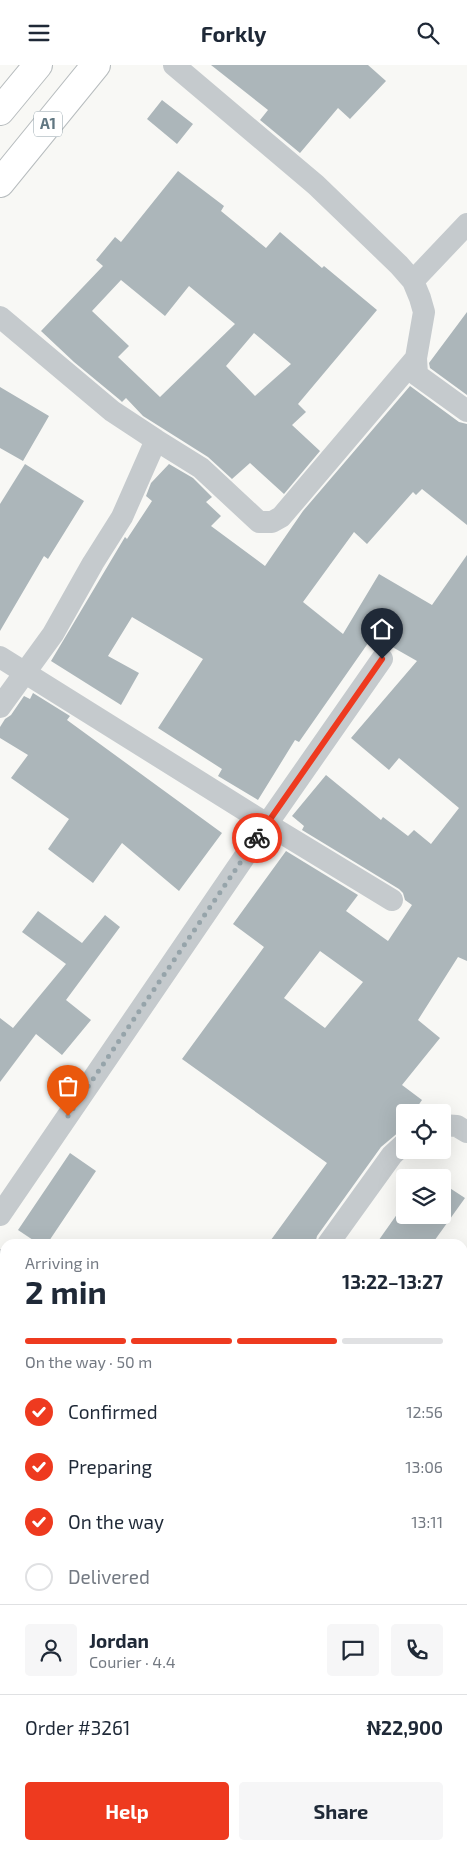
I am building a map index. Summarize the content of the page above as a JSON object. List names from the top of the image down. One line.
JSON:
{"streets":{"highway":["A1"]},"page":{"header":"Forkly","heading":["2 min","Arriving in","13:22–13:27"],"panel":["Jordan","Courier · 4.4","Order #3261","₦22,900"],"bar":"On the way · 50 m","list":[["Confirmed","12:56"],["Preparing","13:06"],["On the way","13:11"],"Delivered"],"buttons":["Help","Share"]}}
